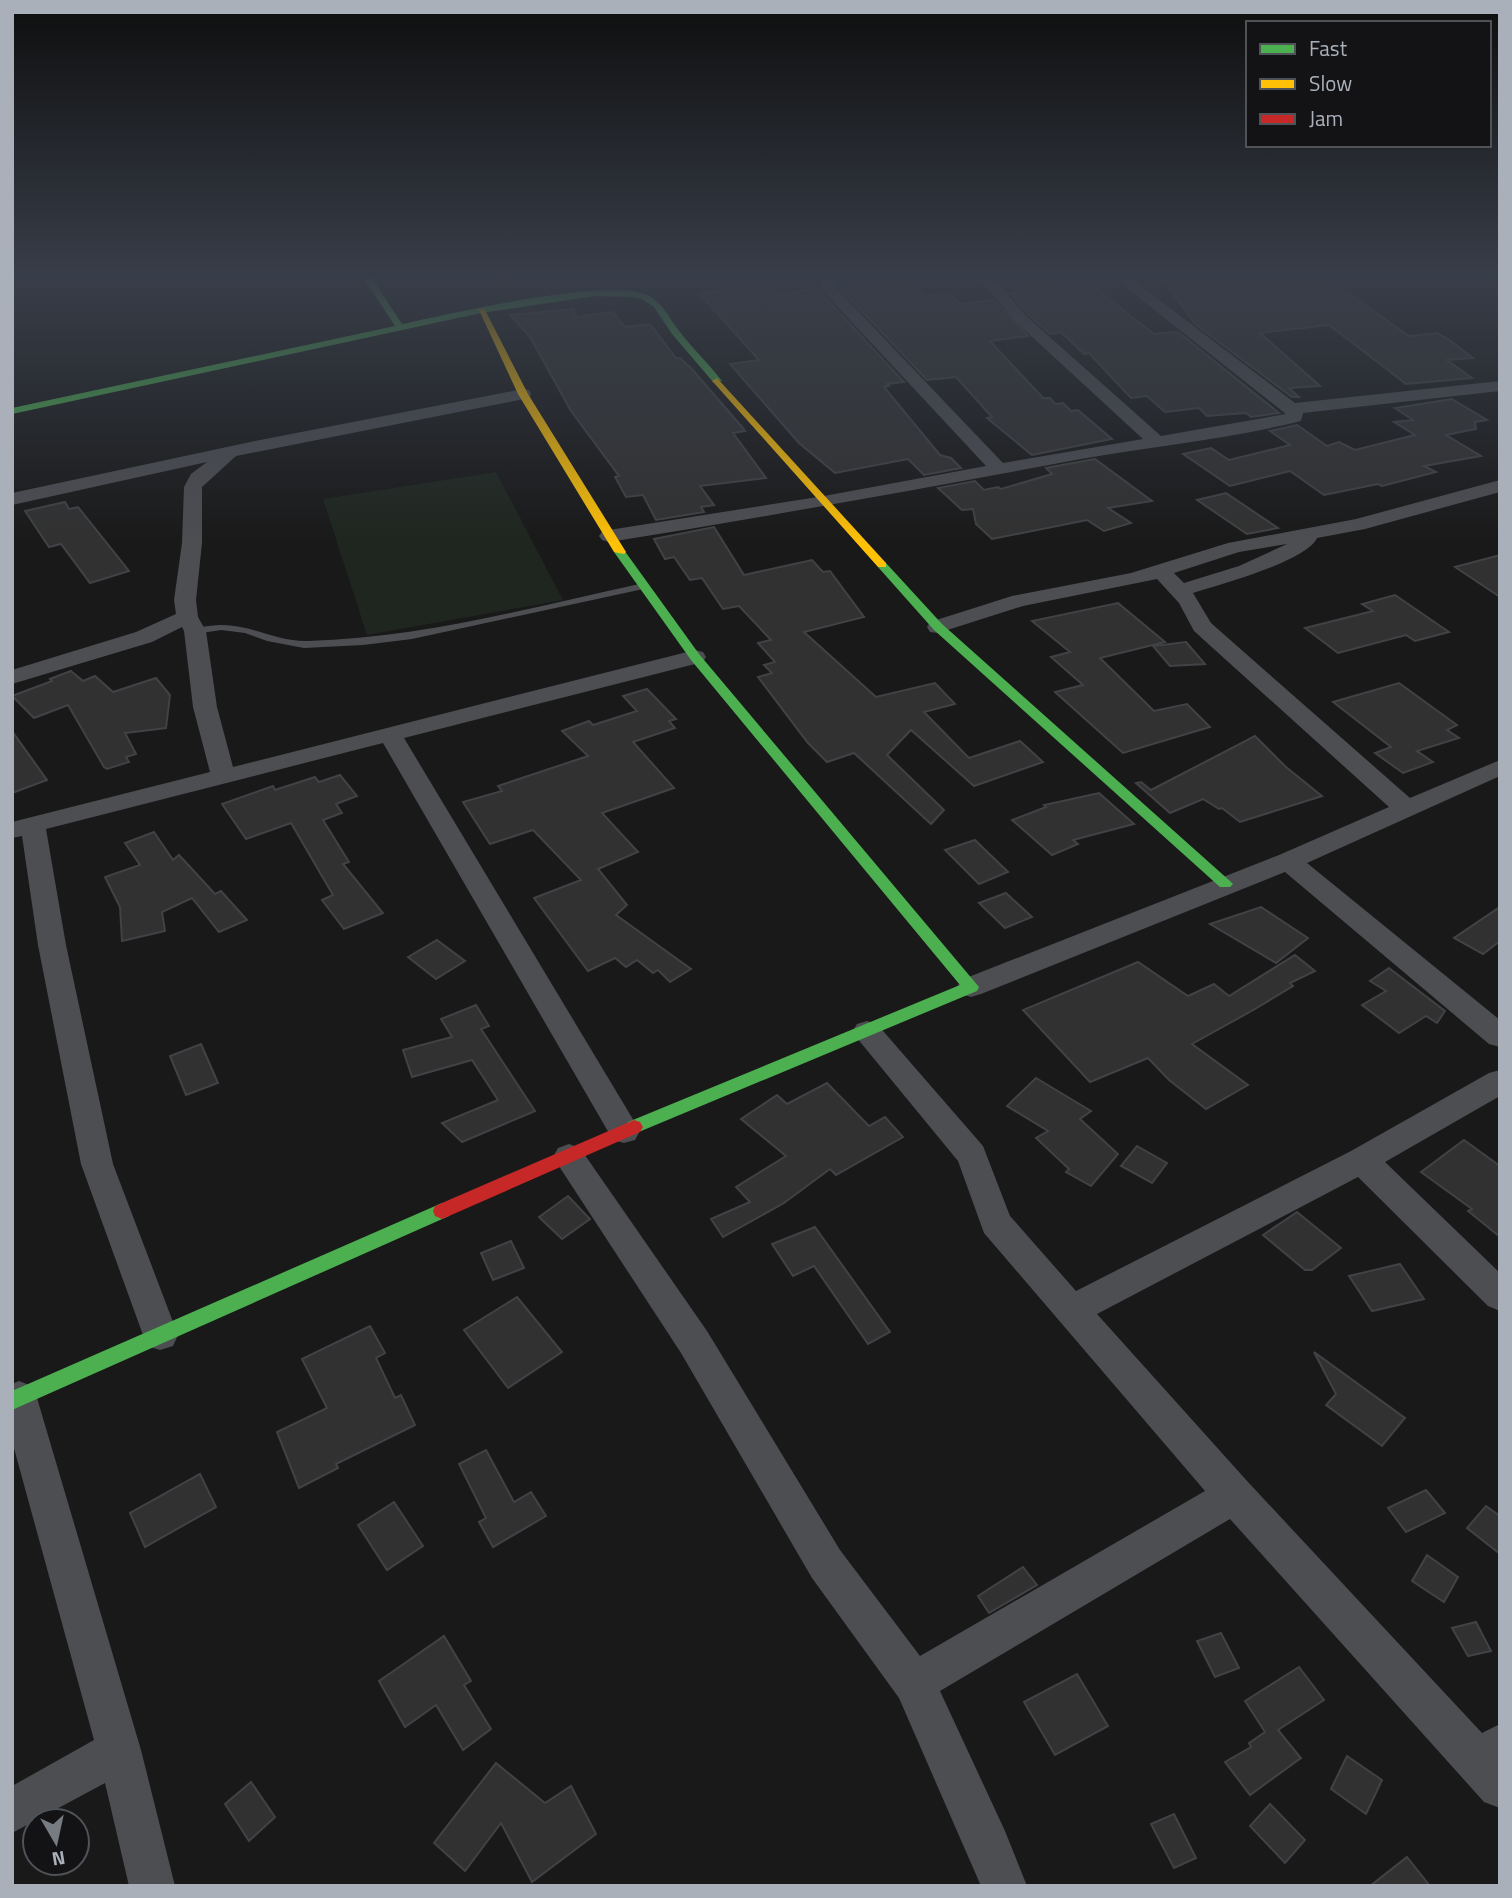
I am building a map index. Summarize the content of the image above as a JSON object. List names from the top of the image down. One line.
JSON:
{"legend":["Fast","Slow","Jam"],"north":"bottom"}
